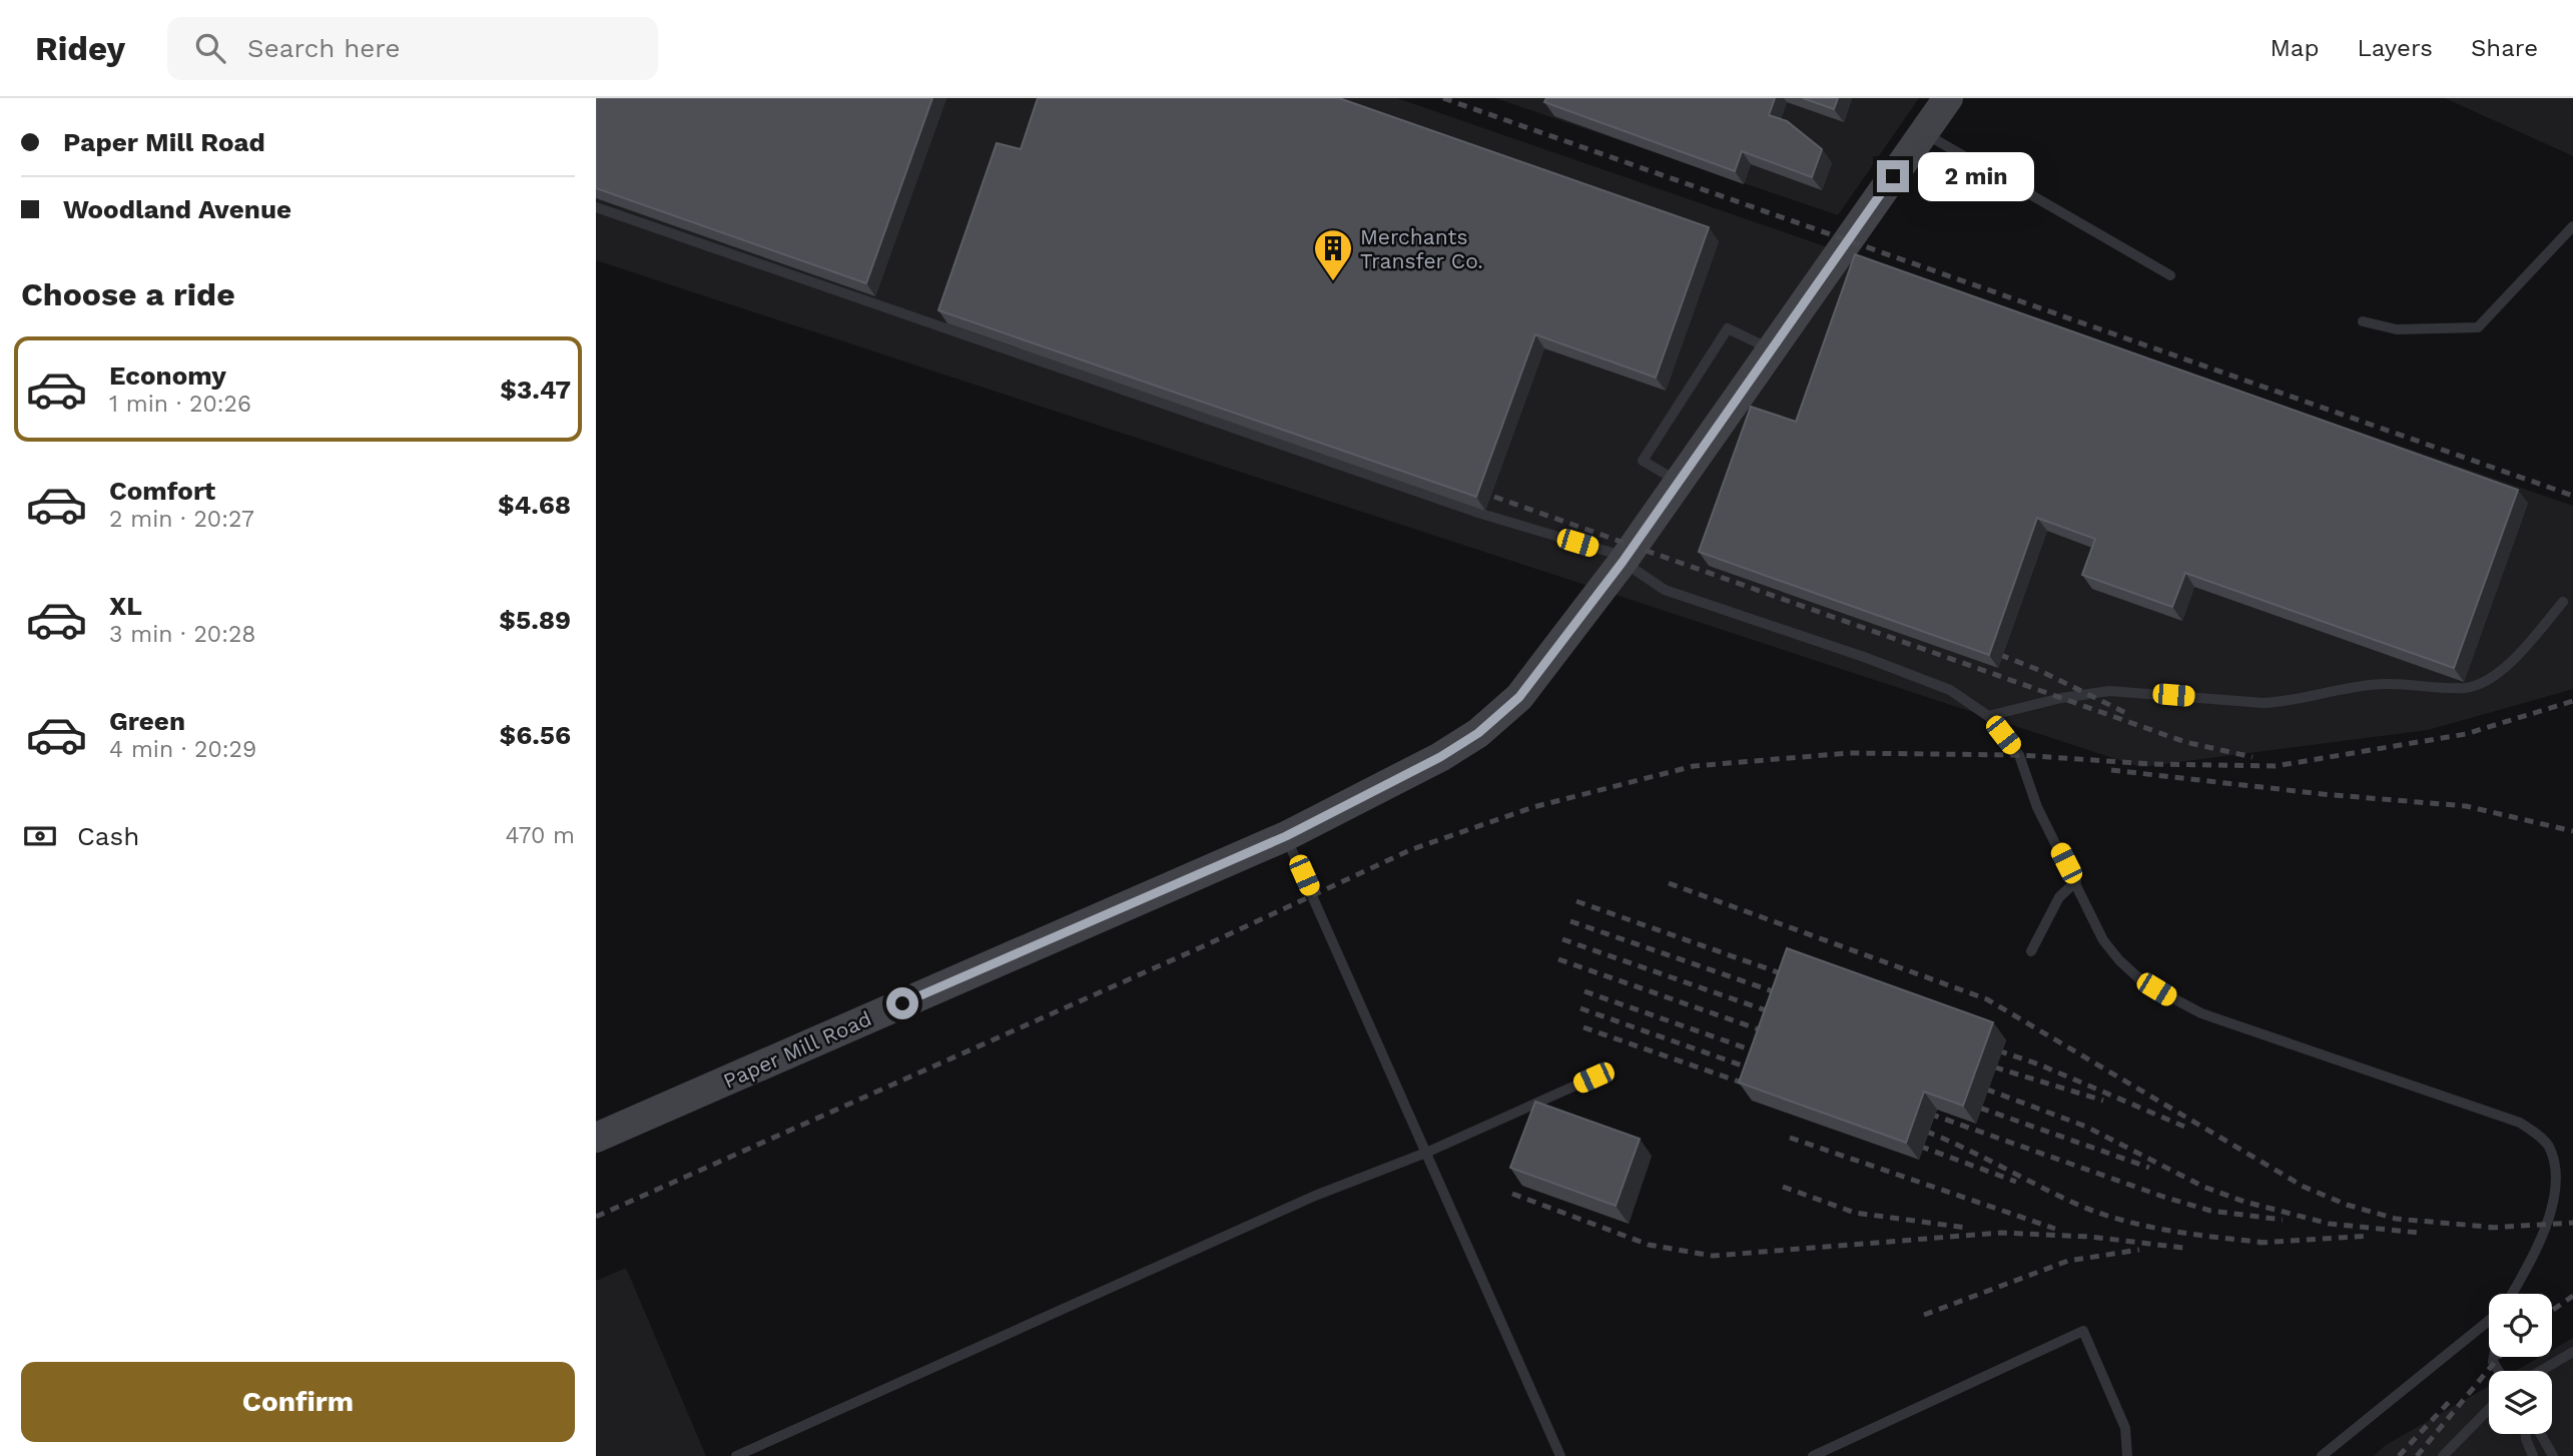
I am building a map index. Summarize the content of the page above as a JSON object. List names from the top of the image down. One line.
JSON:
{"streets":{"street":["Paper Mill Road"]},"places":{"building":["Merchants Transfer Co."]},"page":{"header":"Ridey","search":"Search here","nav":["Map","Layers","Share"],"banner":["Paper Mill Road","Woodland Avenue"],"bubble":"2 min","heading":"Choose a ride","list":[{"name":"Economy","note":"1 min · 20:26","value":"$3.47"},{"name":"Comfort","note":"2 min · 20:27","value":"$4.68"},{"name":"XL","note":"3 min · 20:28","value":"$5.89"},{"name":"Green","note":"4 min · 20:29","value":"$6.56"}],"pay":["Cash","470 m"],"buttons":"Confirm"}}
